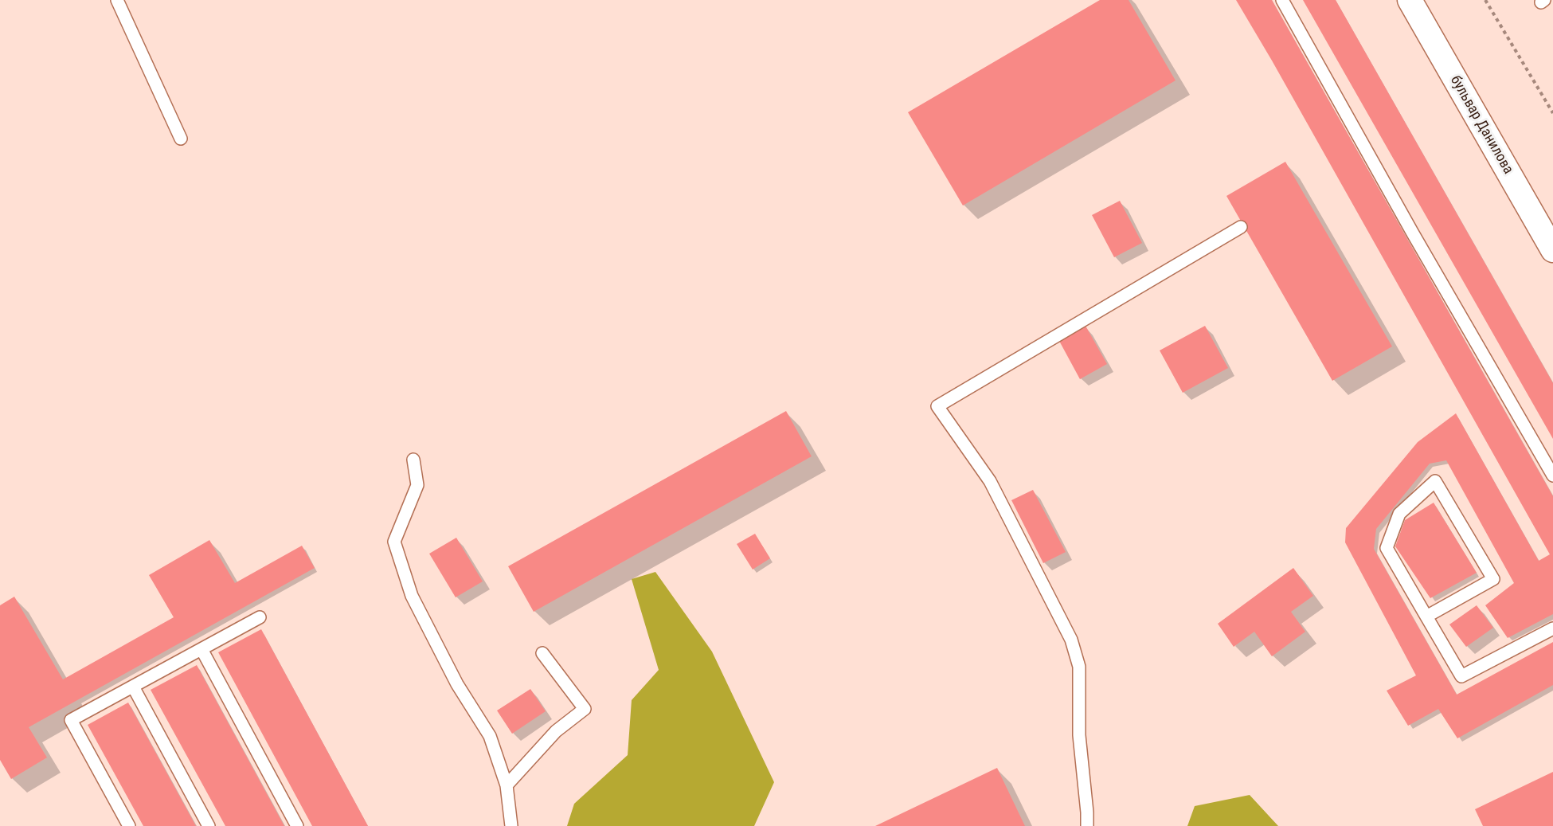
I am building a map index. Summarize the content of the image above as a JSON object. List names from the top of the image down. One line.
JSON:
{"streets":{"street":["бульвар Данилова"]}}
